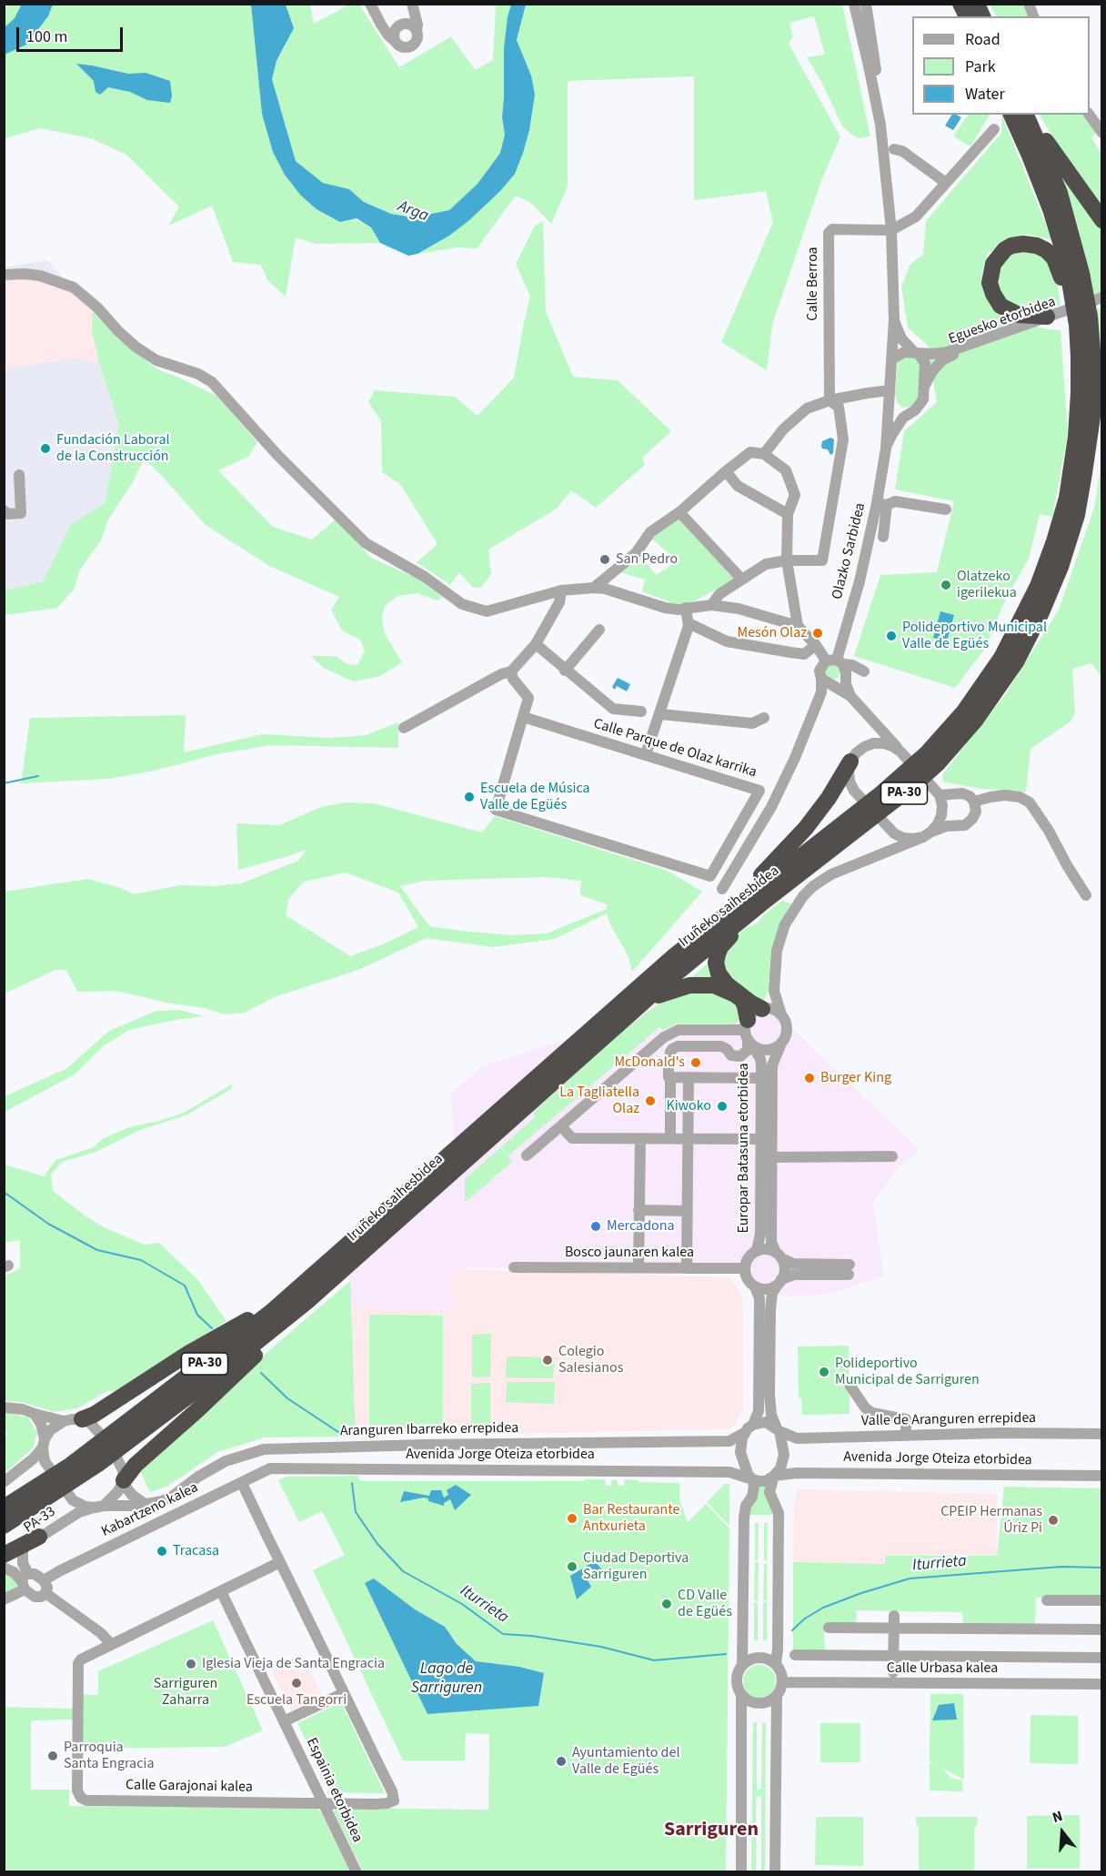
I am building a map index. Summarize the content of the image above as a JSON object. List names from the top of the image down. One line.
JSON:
{"streets":{"highway":["PA-30","Iruñeko saihesbidea"],"street":["Calle Berroa","Eguesko etorbidea","Olazko Sarbidea","Calle Parque de Olaz karrika","Europar Batasuna etorbidea","Bosco jaunaren kalea","Valle de Aranguren errepidea","Aranguren Ibarreko errepidea","Avenida Jorge Oteiza etorbidea","Kabartzeno kalea","PA-33","Calle Urbasa kalea","Calle Garajonai kalea","Espainia etorbidea"]},"crossings":[["Eguesko etorbidea","Olazko Sarbidea"],["Europar Batasuna etorbidea","Bosco jaunaren kalea"],["Aranguren Ibarreko errepidea","PA-33"],["Avenida Jorge Oteiza etorbidea","Kabartzeno kalea"],["Kabartzeno kalea","Calle Garajonai kalea"],["Calle Garajonai kalea","Espainia etorbidea"]],"districts":["Sarriguren"],"water":["Arga","Iturrieta","Lago de Sarriguren"],"parks":["Sarriguren Zaharra"],"places":["Fundación Laboral de la Construcción","San Pedro","Olatzeko igerilekua","Mesón Olaz","Polideportivo Municipal Valle de Egüés","Escuela de Música Valle de Egüés","McDonald's","Burger King","La Tagliatella Olaz","Kiwoko","Mercadona","Colegio Salesianos","Polideportivo Municipal de Sarriguren","Bar Restaurante Antxurieta","CPEIP Hermanas Úriz Pi","Tracasa","Ciudad Deportiva Sarriguren","CD Valle de Egüés","Iglesia Vieja de Santa Engracia","Escuela Tangorri","Parroquia Santa Engracia","Ayuntamiento del Valle de Egüés"],"legend":["Road","Park","Water"],"scale_bar":"100 m","north":"top"}
